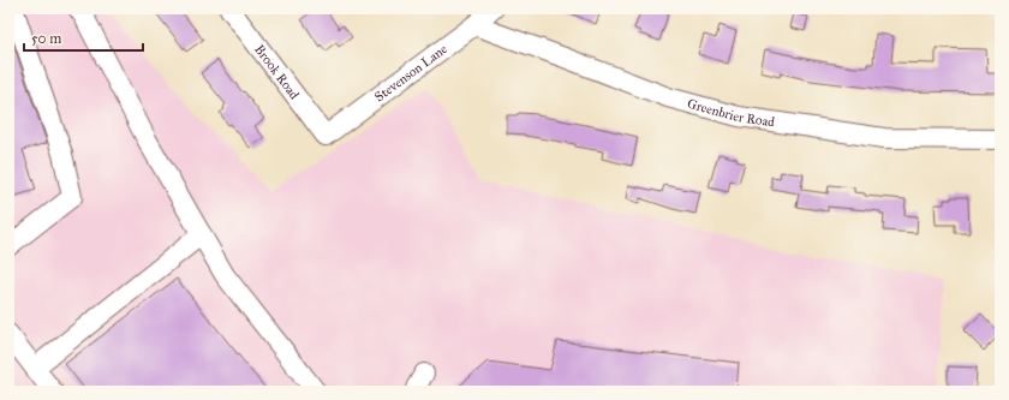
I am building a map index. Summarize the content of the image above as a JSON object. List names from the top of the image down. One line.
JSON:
{"streets":{"street":["Brook Road","Stevenson Lane","Greenbrier Road"]},"crossings":[["Brook Road","Stevenson Lane"],["Stevenson Lane","Greenbrier Road"]],"scale_bar":"50 m"}
